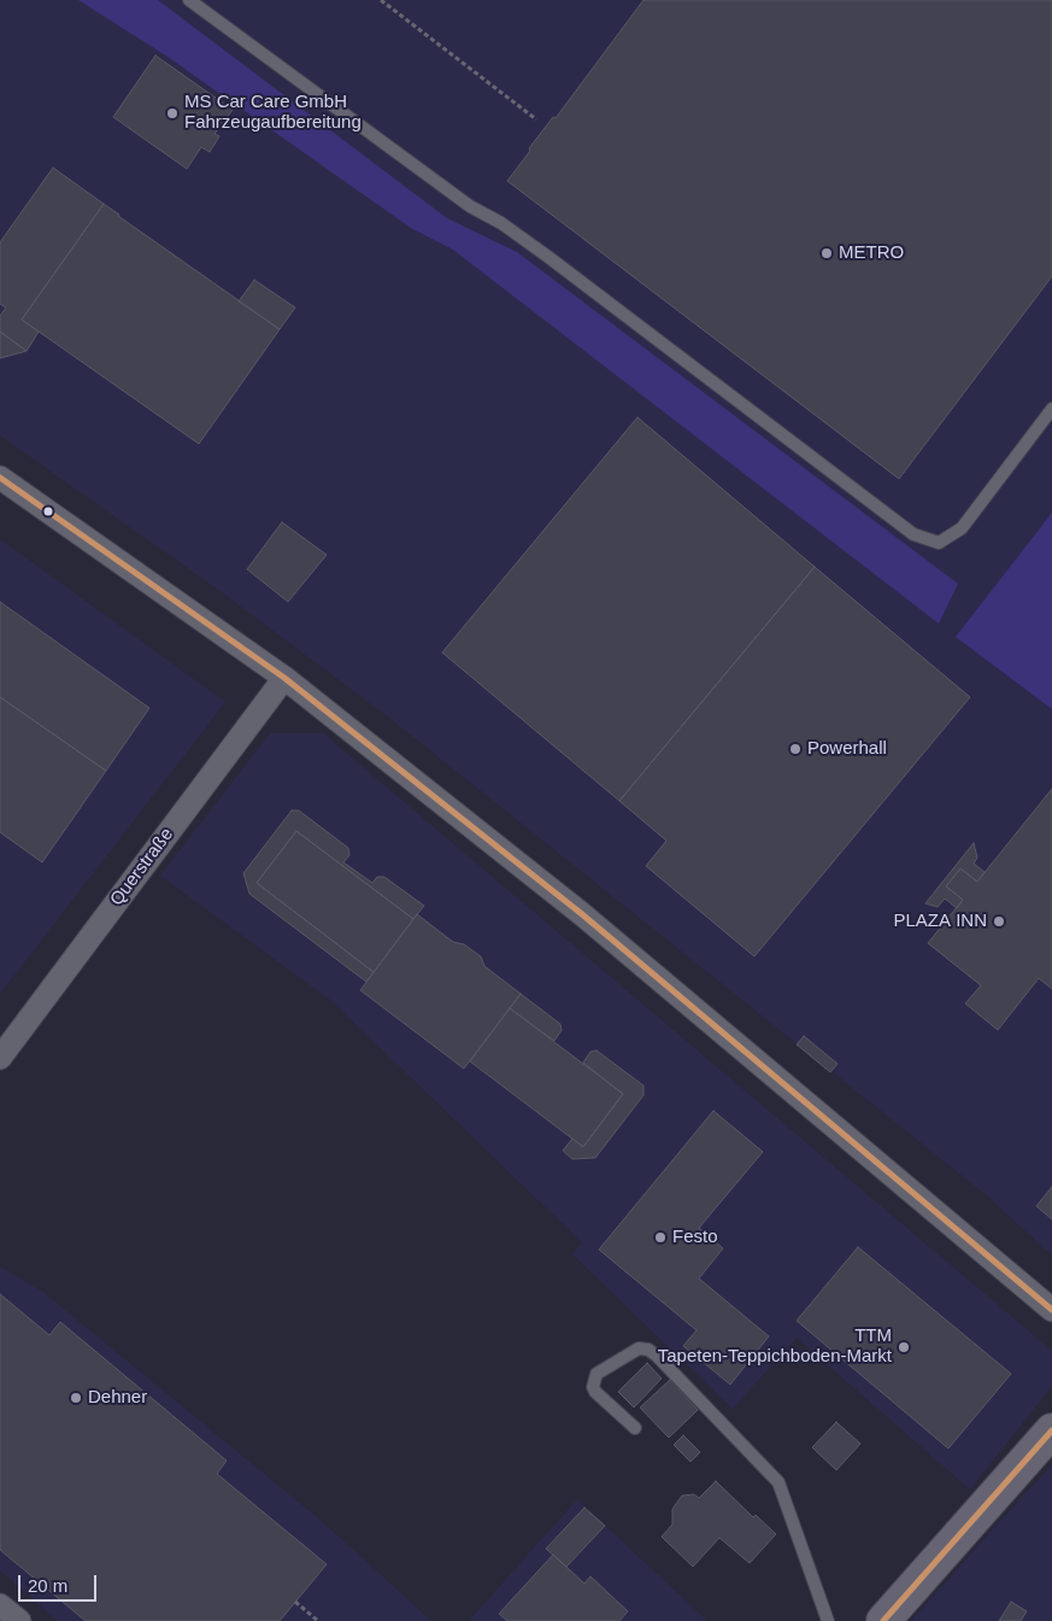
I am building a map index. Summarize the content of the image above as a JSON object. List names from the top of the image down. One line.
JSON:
{"streets":{"street":["Querstraße"]},"places":["MS Car Care GmbH Fahrzeugaufbereitung","METRO","Powerhall","PLAZA INN","Festo","TTM Tapeten-Teppichboden-Markt","Dehner"],"scale_bar":"20 m"}
